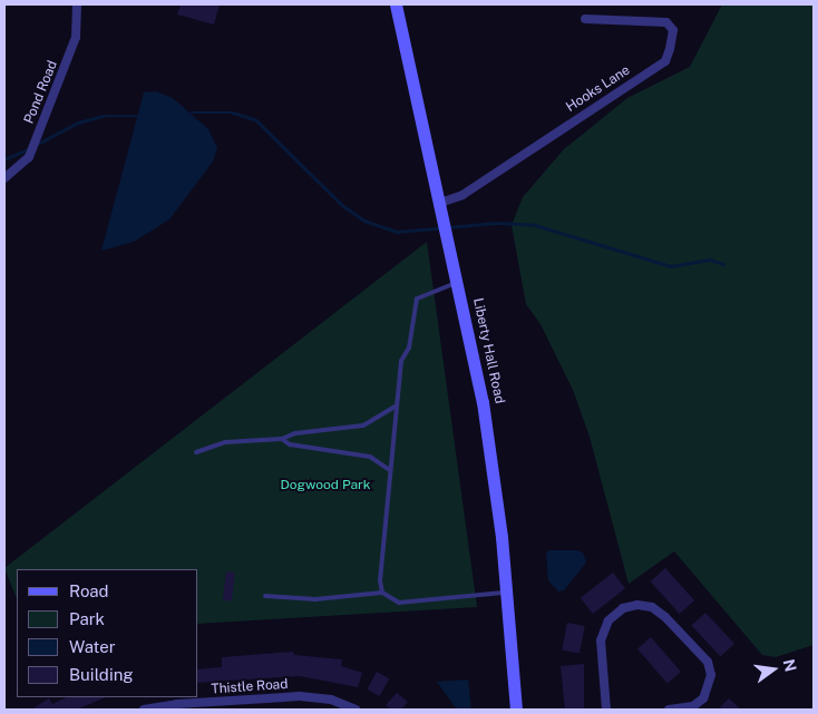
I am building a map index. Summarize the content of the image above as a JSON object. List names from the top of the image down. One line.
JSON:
{"streets":{"main road":["Liberty Hall Road"],"street":["Hooks Lane","Pond Road","Thistle Road"]},"crossings":[["Hooks Lane","Liberty Hall Road"]],"parks":["Dogwood Park"],"legend":["Road","Park","Water","Building"],"north":"right"}
